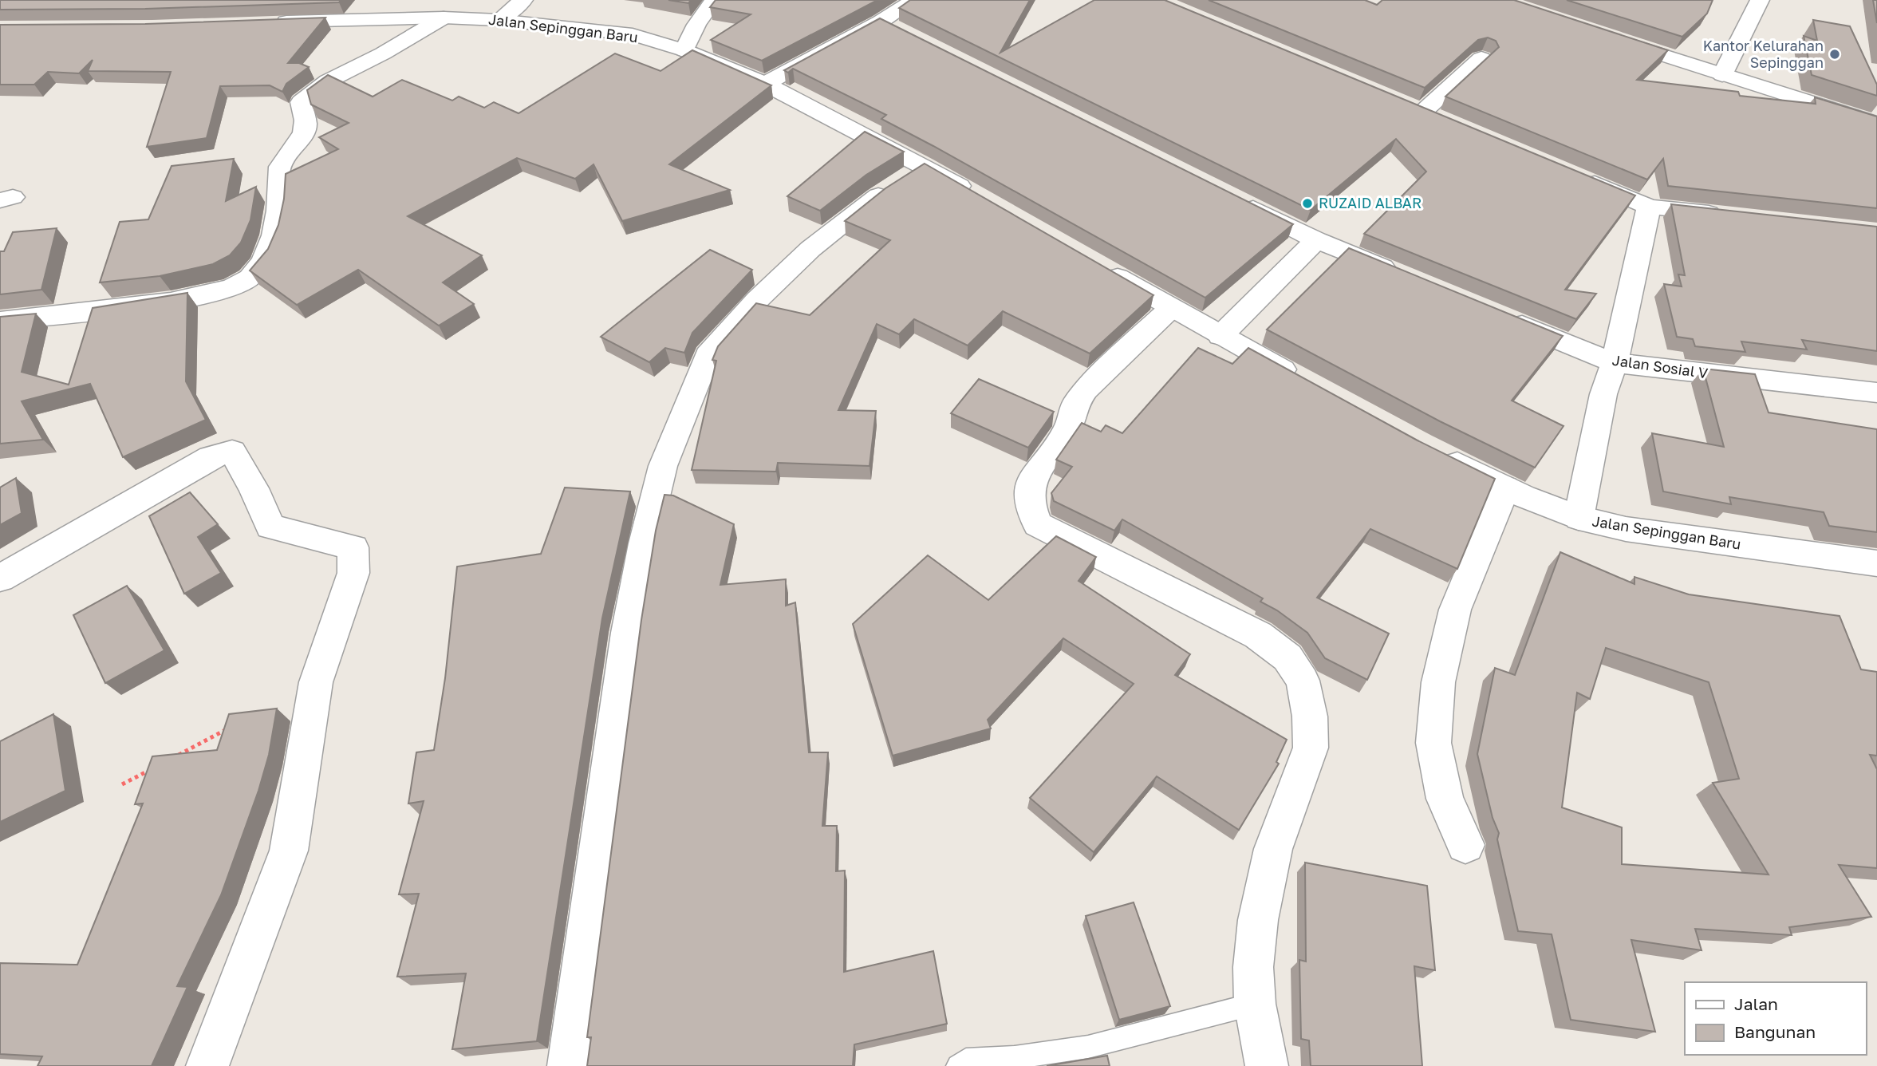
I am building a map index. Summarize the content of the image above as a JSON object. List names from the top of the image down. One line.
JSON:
{"streets":{"street":["Jalan Sepinggan Baru","Jalan Sosial V"]},"places":["Kantor Kelurahan Sepinggan","RUZAID ALBAR"],"legend":["Jalan","Bangunan"]}
